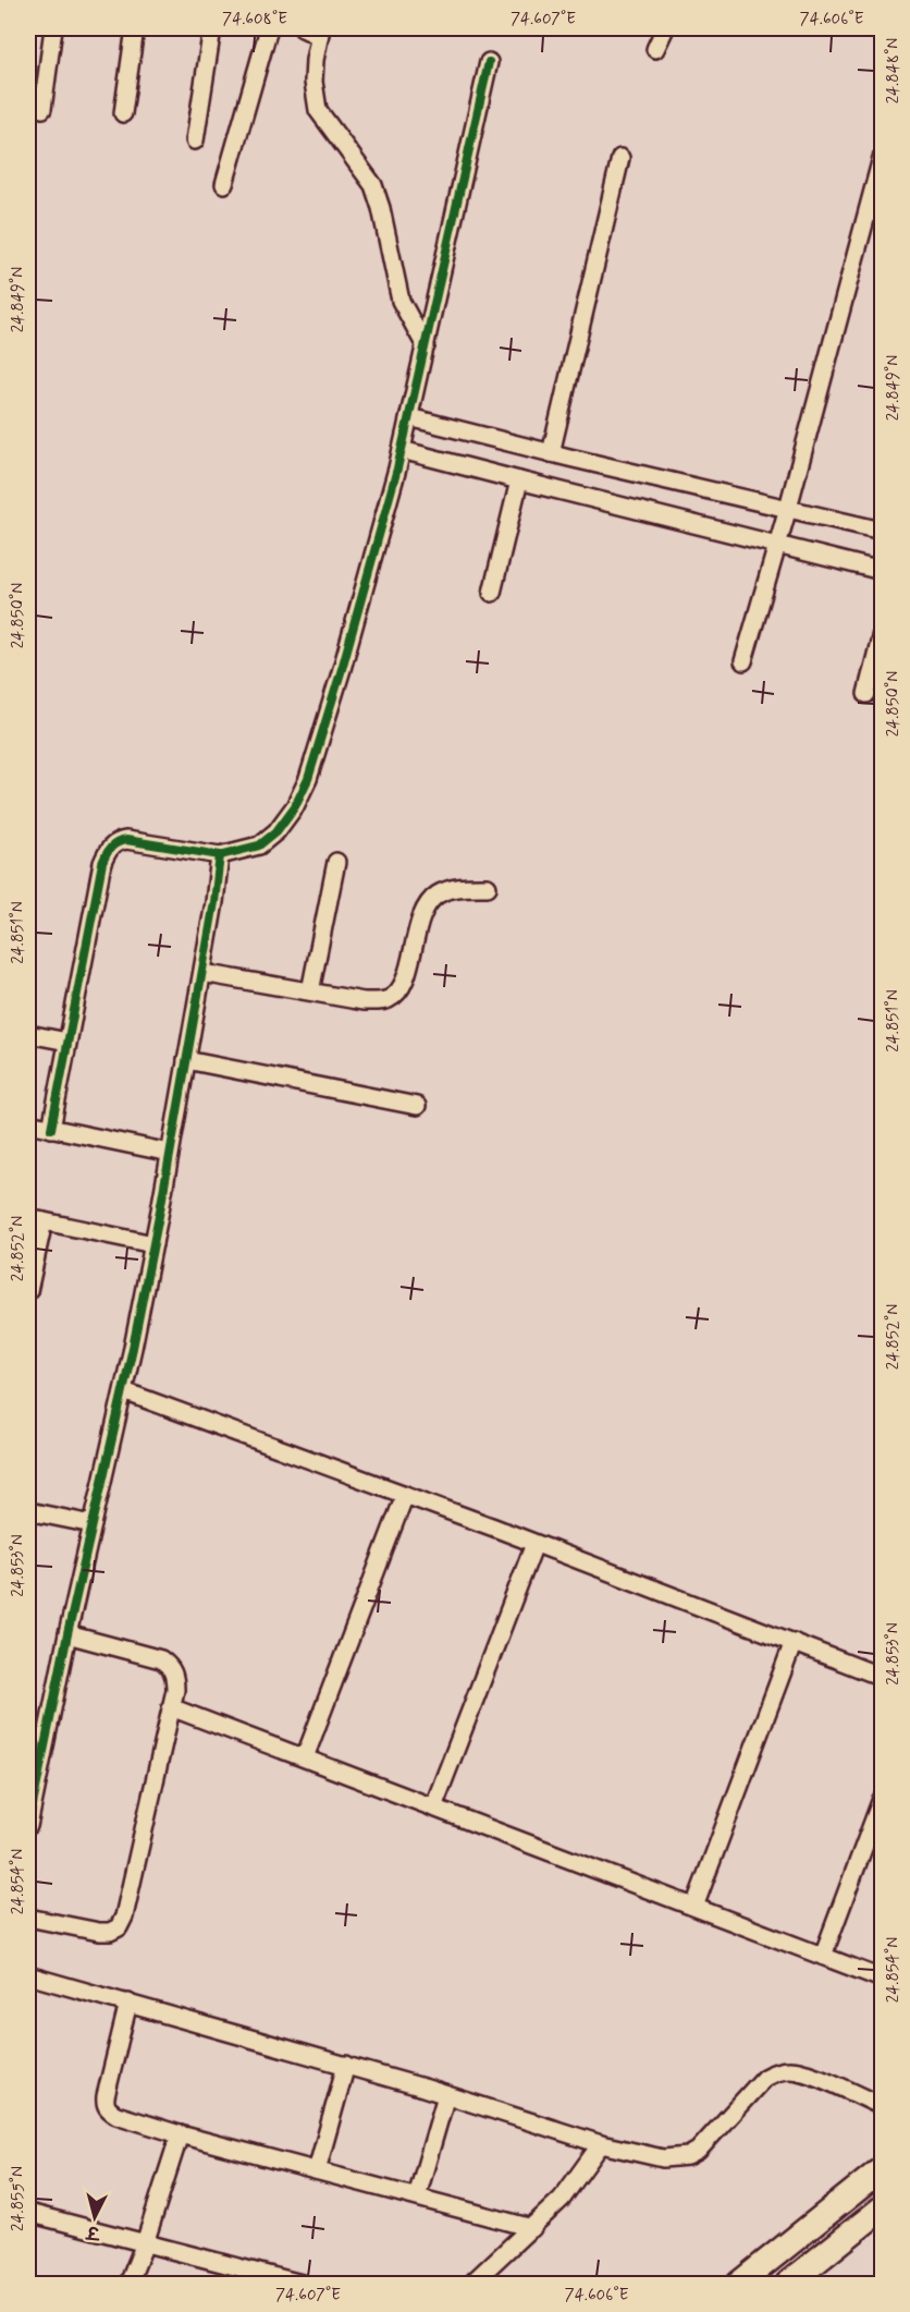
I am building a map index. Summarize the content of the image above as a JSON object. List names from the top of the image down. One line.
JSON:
{"north":"bottom","coordinates":["74.608°E","74.607°E","74.606°E","24.848°N","24.849°N","24.850°N","24.851°N","24.852°N","24.853°N","24.854°N","24.855°N"]}
